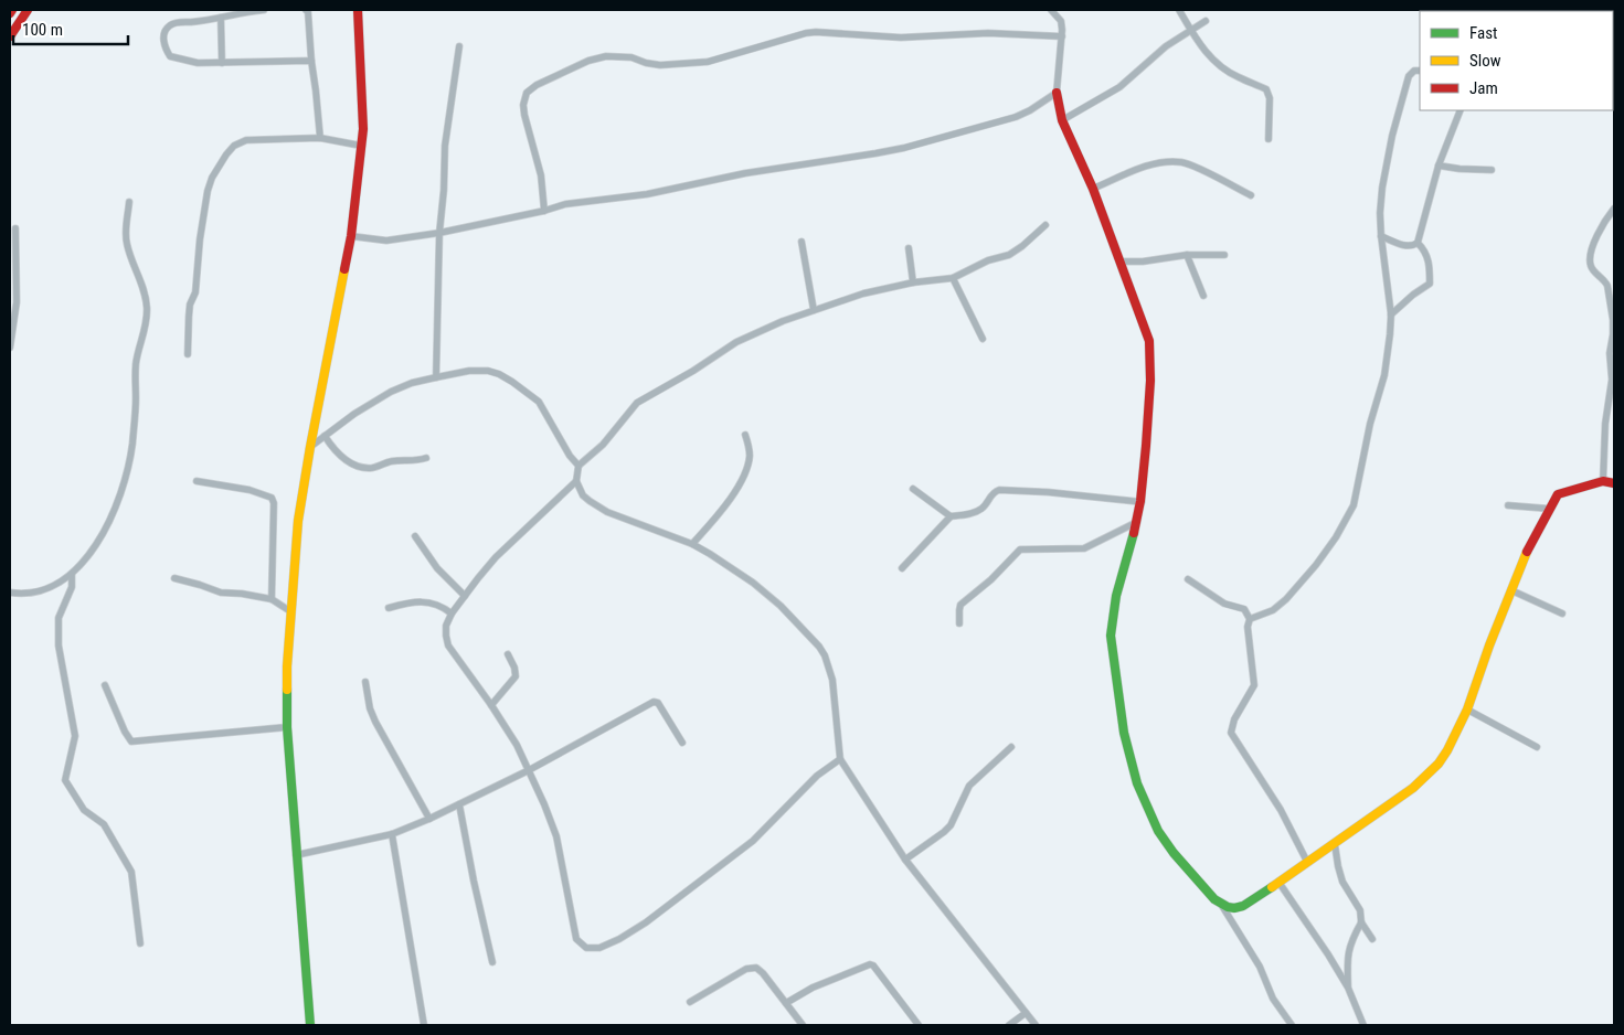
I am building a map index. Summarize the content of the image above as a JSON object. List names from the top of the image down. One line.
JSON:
{"legend":["Fast","Slow","Jam"],"scale_bar":"100 m"}
